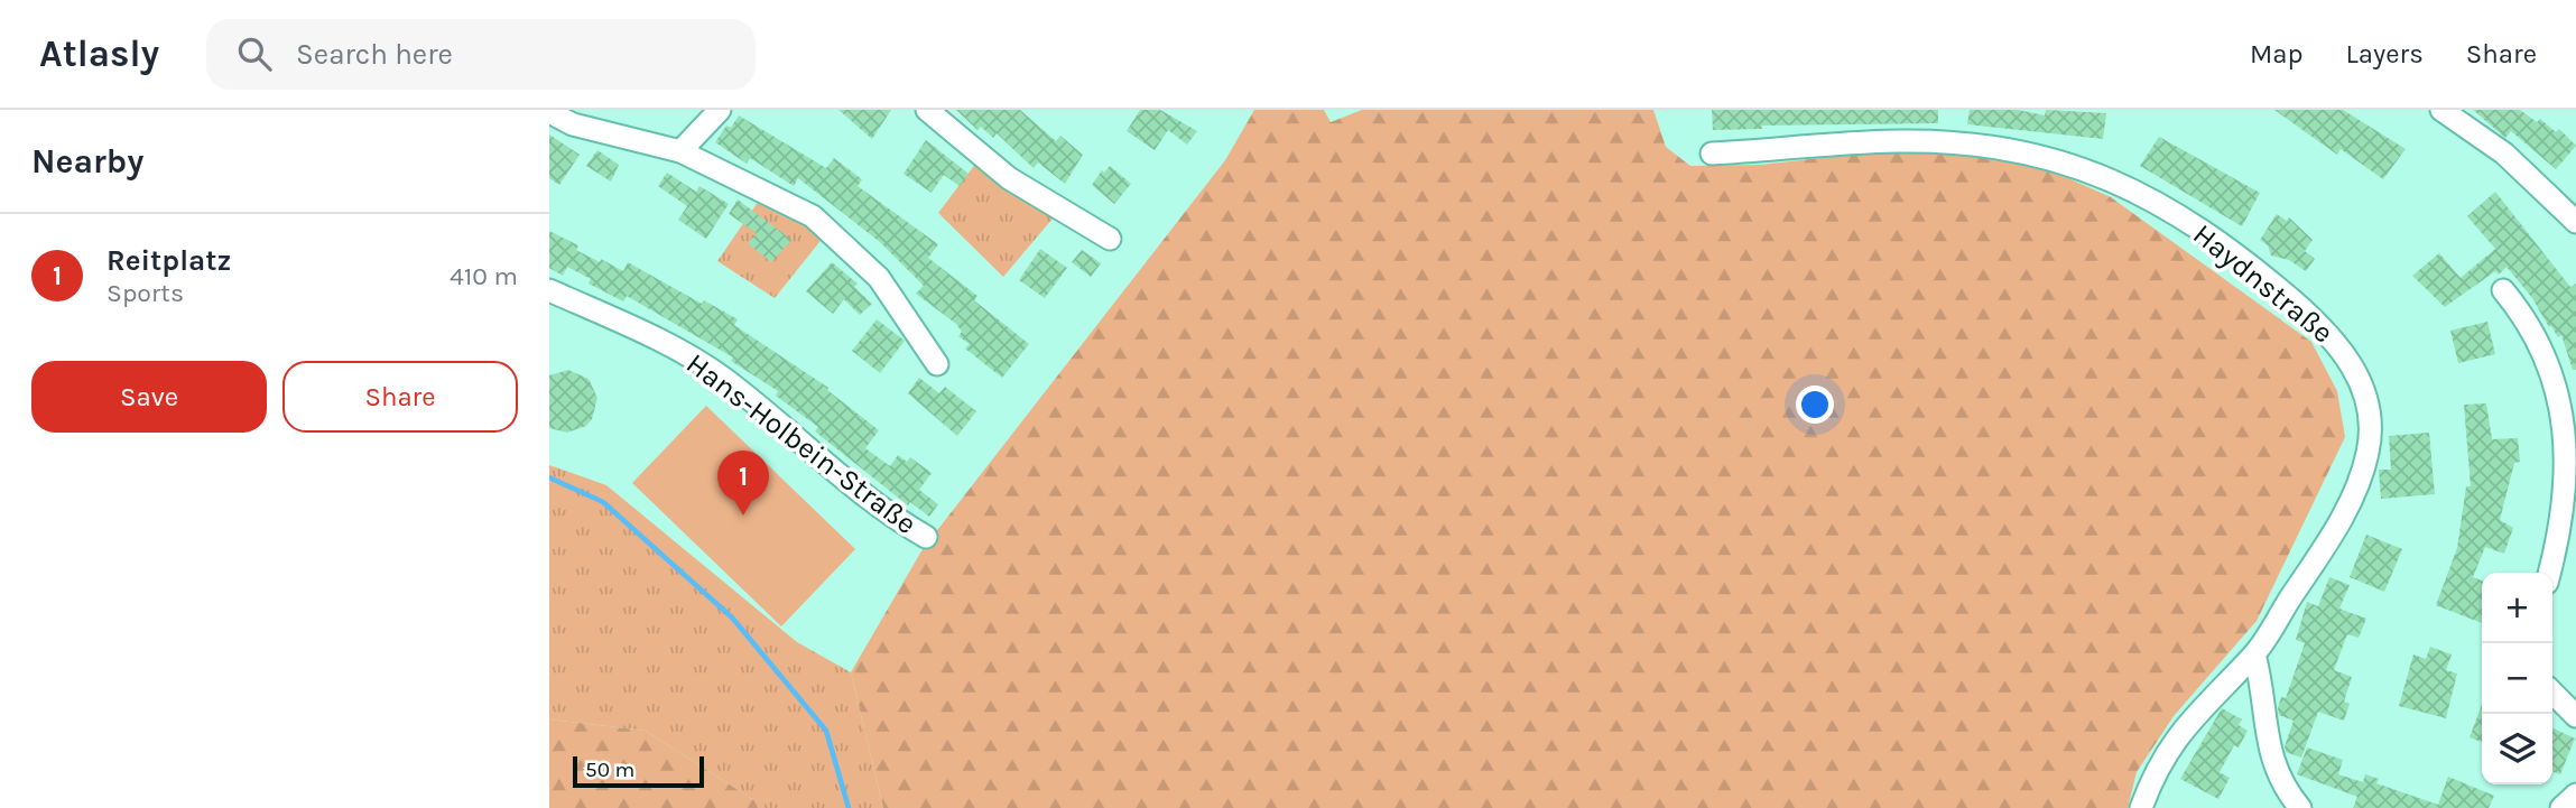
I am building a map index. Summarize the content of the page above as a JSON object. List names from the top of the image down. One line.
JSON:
{"streets":{"street":["Haydnstraße","Hans-Holbein-Straße"]},"scale_bar":"50 m","page":{"header":"Atlasly","search":"Search here","nav":["Map","Layers","Share"],"heading":"Nearby","list":[{"mark":"1","name":"Reitplatz","note":"Sports","value":"410 m"}],"buttons":["Save","Share"],"pins":"1","map_buttons":["+","−"],"scale":"50 m"}}
